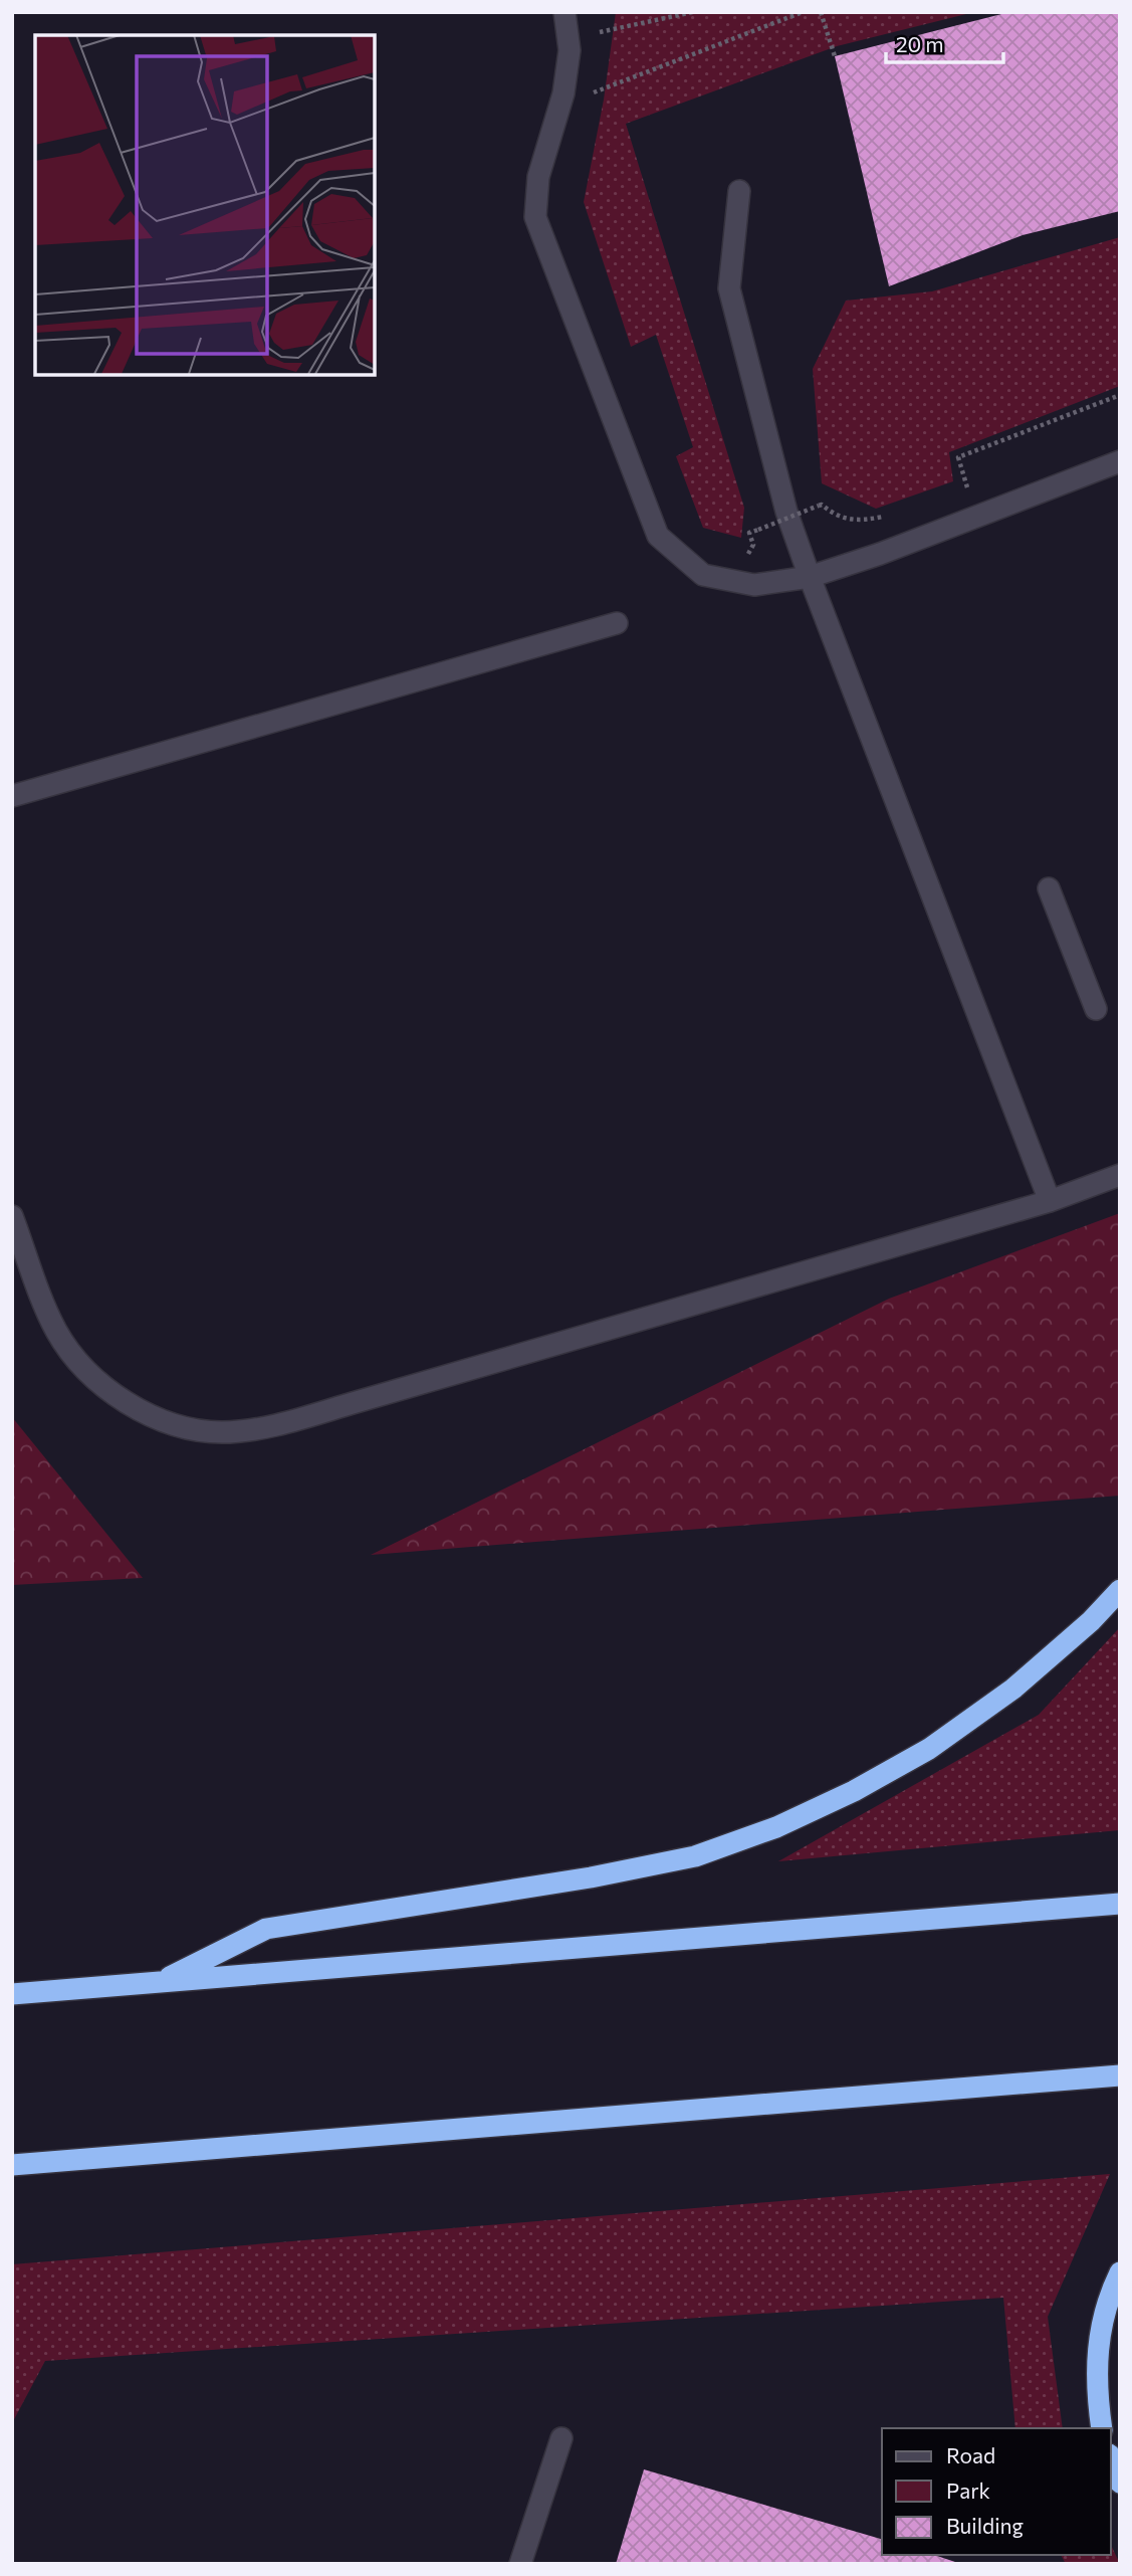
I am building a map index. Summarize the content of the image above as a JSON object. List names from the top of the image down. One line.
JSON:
{"legend":["Road","Park","Building"],"scale_bar":"20 m"}
